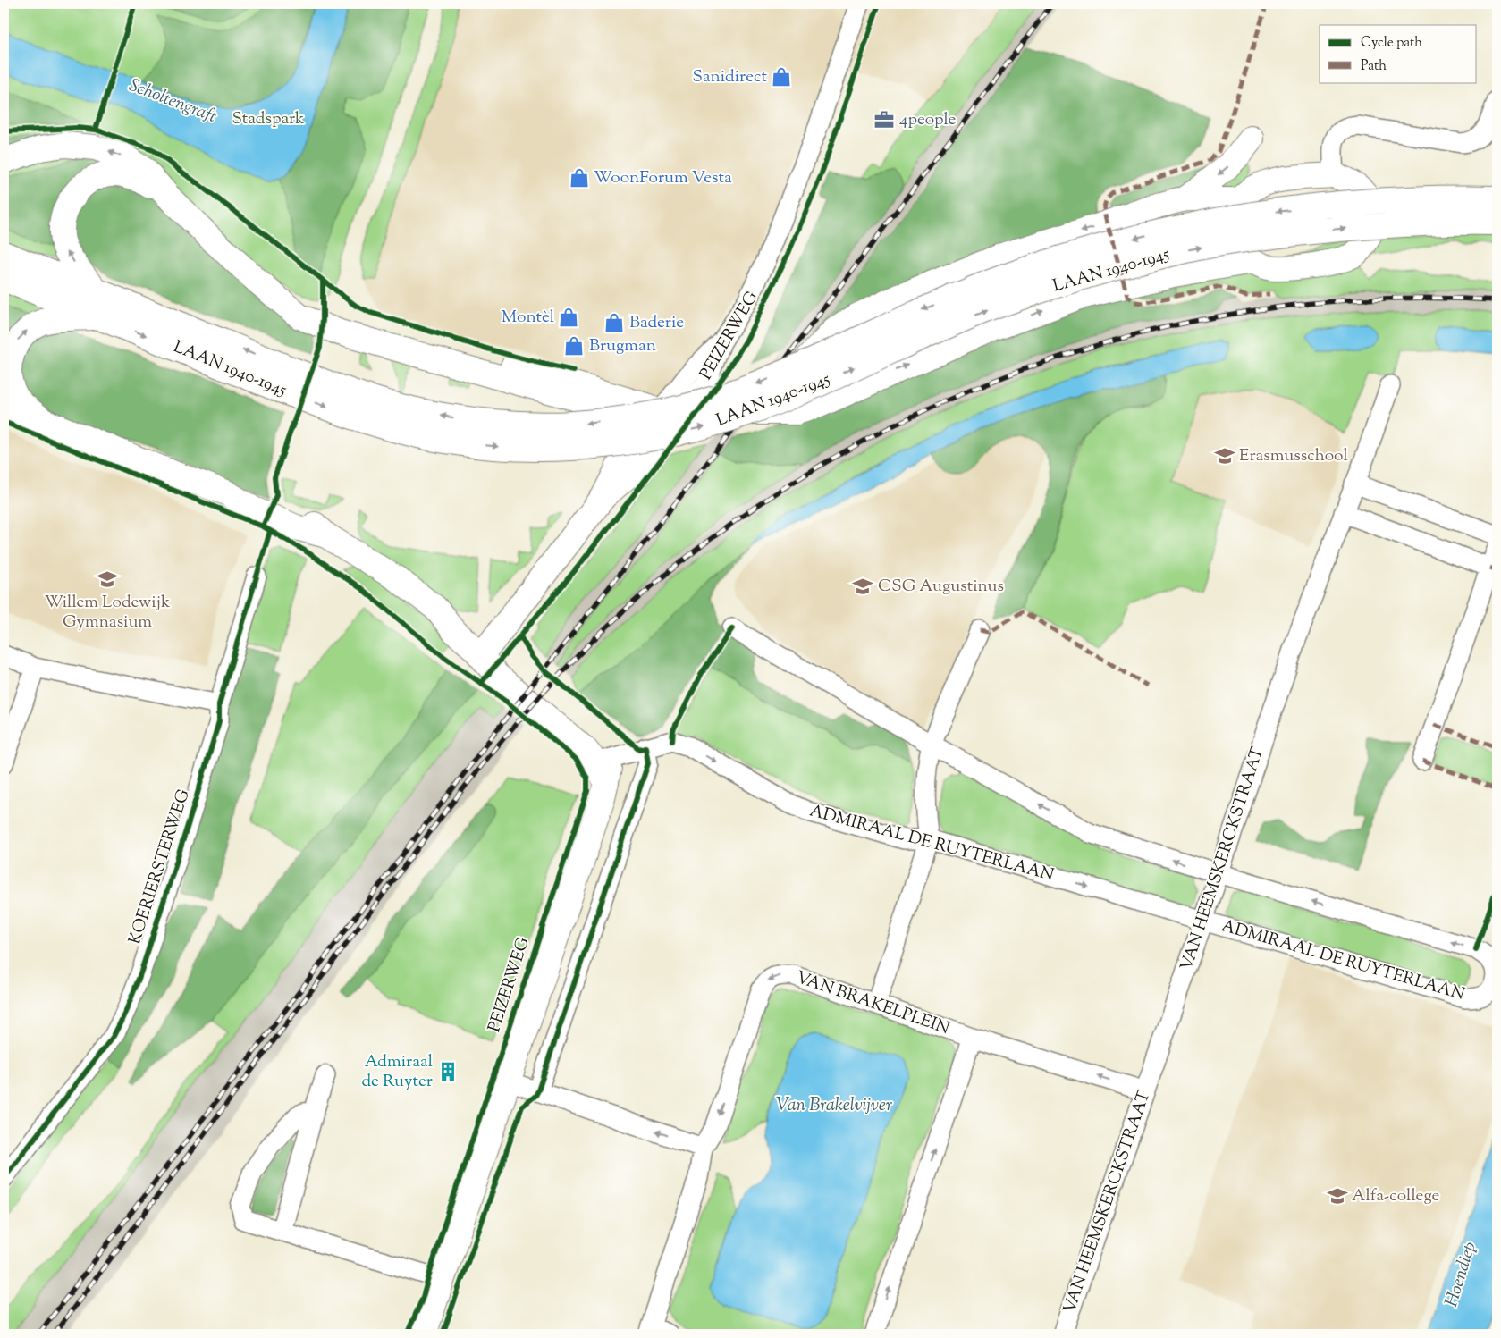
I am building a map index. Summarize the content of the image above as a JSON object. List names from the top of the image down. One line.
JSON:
{"streets":{"main road":["LAAN 1940-1945","PEIZERWEG"],"street":["ADMIRAAL DE RUYTERLAAN","VAN HEEMSKERCKSTRAAT","KOERIERSTERWEG","VAN BRAKELPLEIN"]},"crossings":[["PEIZERWEG","ADMIRAAL DE RUYTERLAAN"],["ADMIRAAL DE RUYTERLAAN","VAN HEEMSKERCKSTRAAT"]],"water":["Scholtengraft","Van Brakelvijver","Hoendiep"],"parks":["Stadspark"],"places":{"shop":["Sanidirect","WoonForum Vesta","Montèl","Baderie","Brugman"],"office":["4people"],"school or university":["Erasmusschool","Willem Lodewijk Gymnasium","CSG Augustinus","Alfa-college"],"building":["Admiraal de Ruyter"]},"legend":["Cycle path","Path"]}
